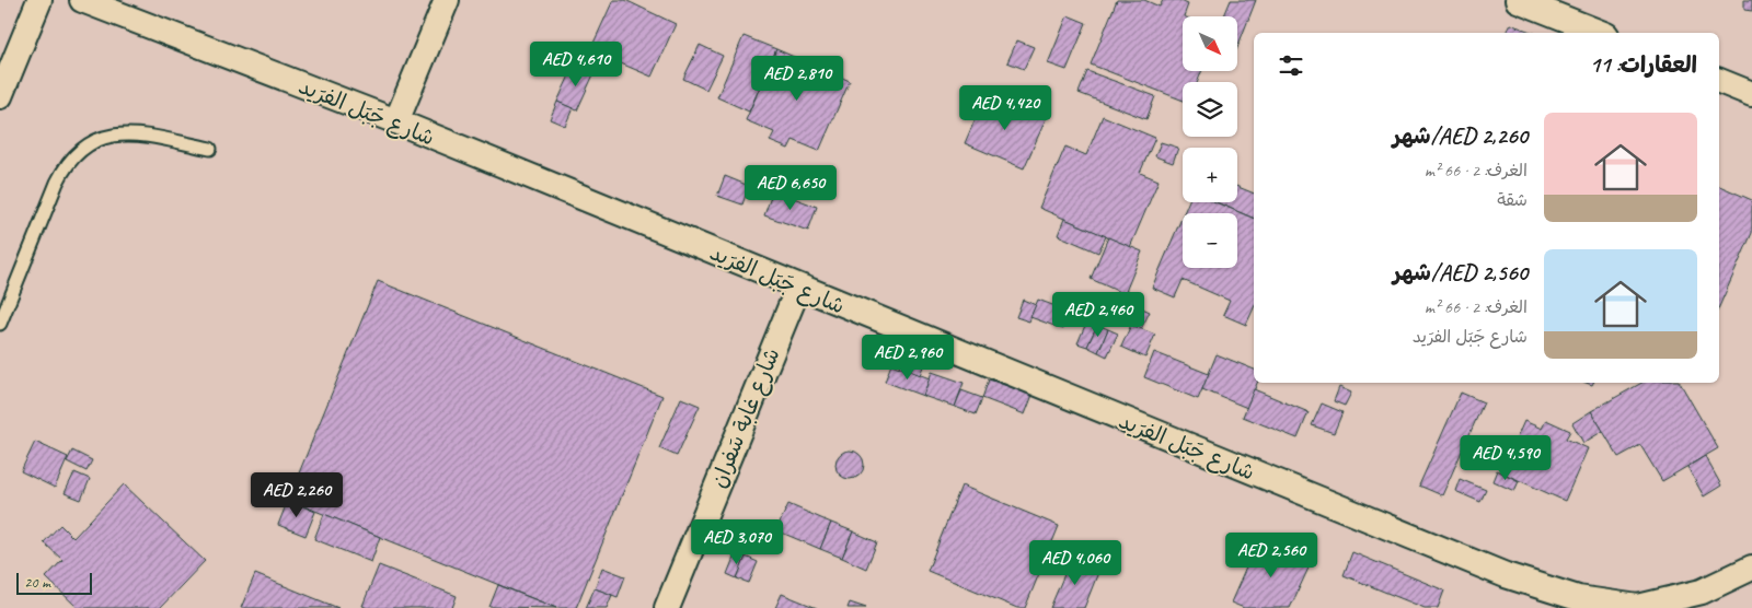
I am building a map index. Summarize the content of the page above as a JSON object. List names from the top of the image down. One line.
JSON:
{"streets":{"street":["شارع جَبَل الفرَيد","شارع غابة سَفران"]},"crossings":[["شارع جَبَل الفرَيد","شارع غابة سَفران"]],"scale_bar":"20 m","north":"bottom right","page":{"map_buttons":["+","−"],"heading":"العقارات: 11","price":["AED 4,610","AED 2,810","AED 4,420","AED 6,650","AED 2,460","AED 2,960","AED 4,590","AED 2,260","AED 3,070","AED 2,560","AED 4,060"],"list":[{"name":"AED 2,260/شهر","note":"الغرف: 2 · 66 m² · شقة"},{"name":"AED 2,560/شهر","note":"الغرف: 2 · 66 m² · شارع جَبَل الفرَيد"}],"scale":"20 m"}}
